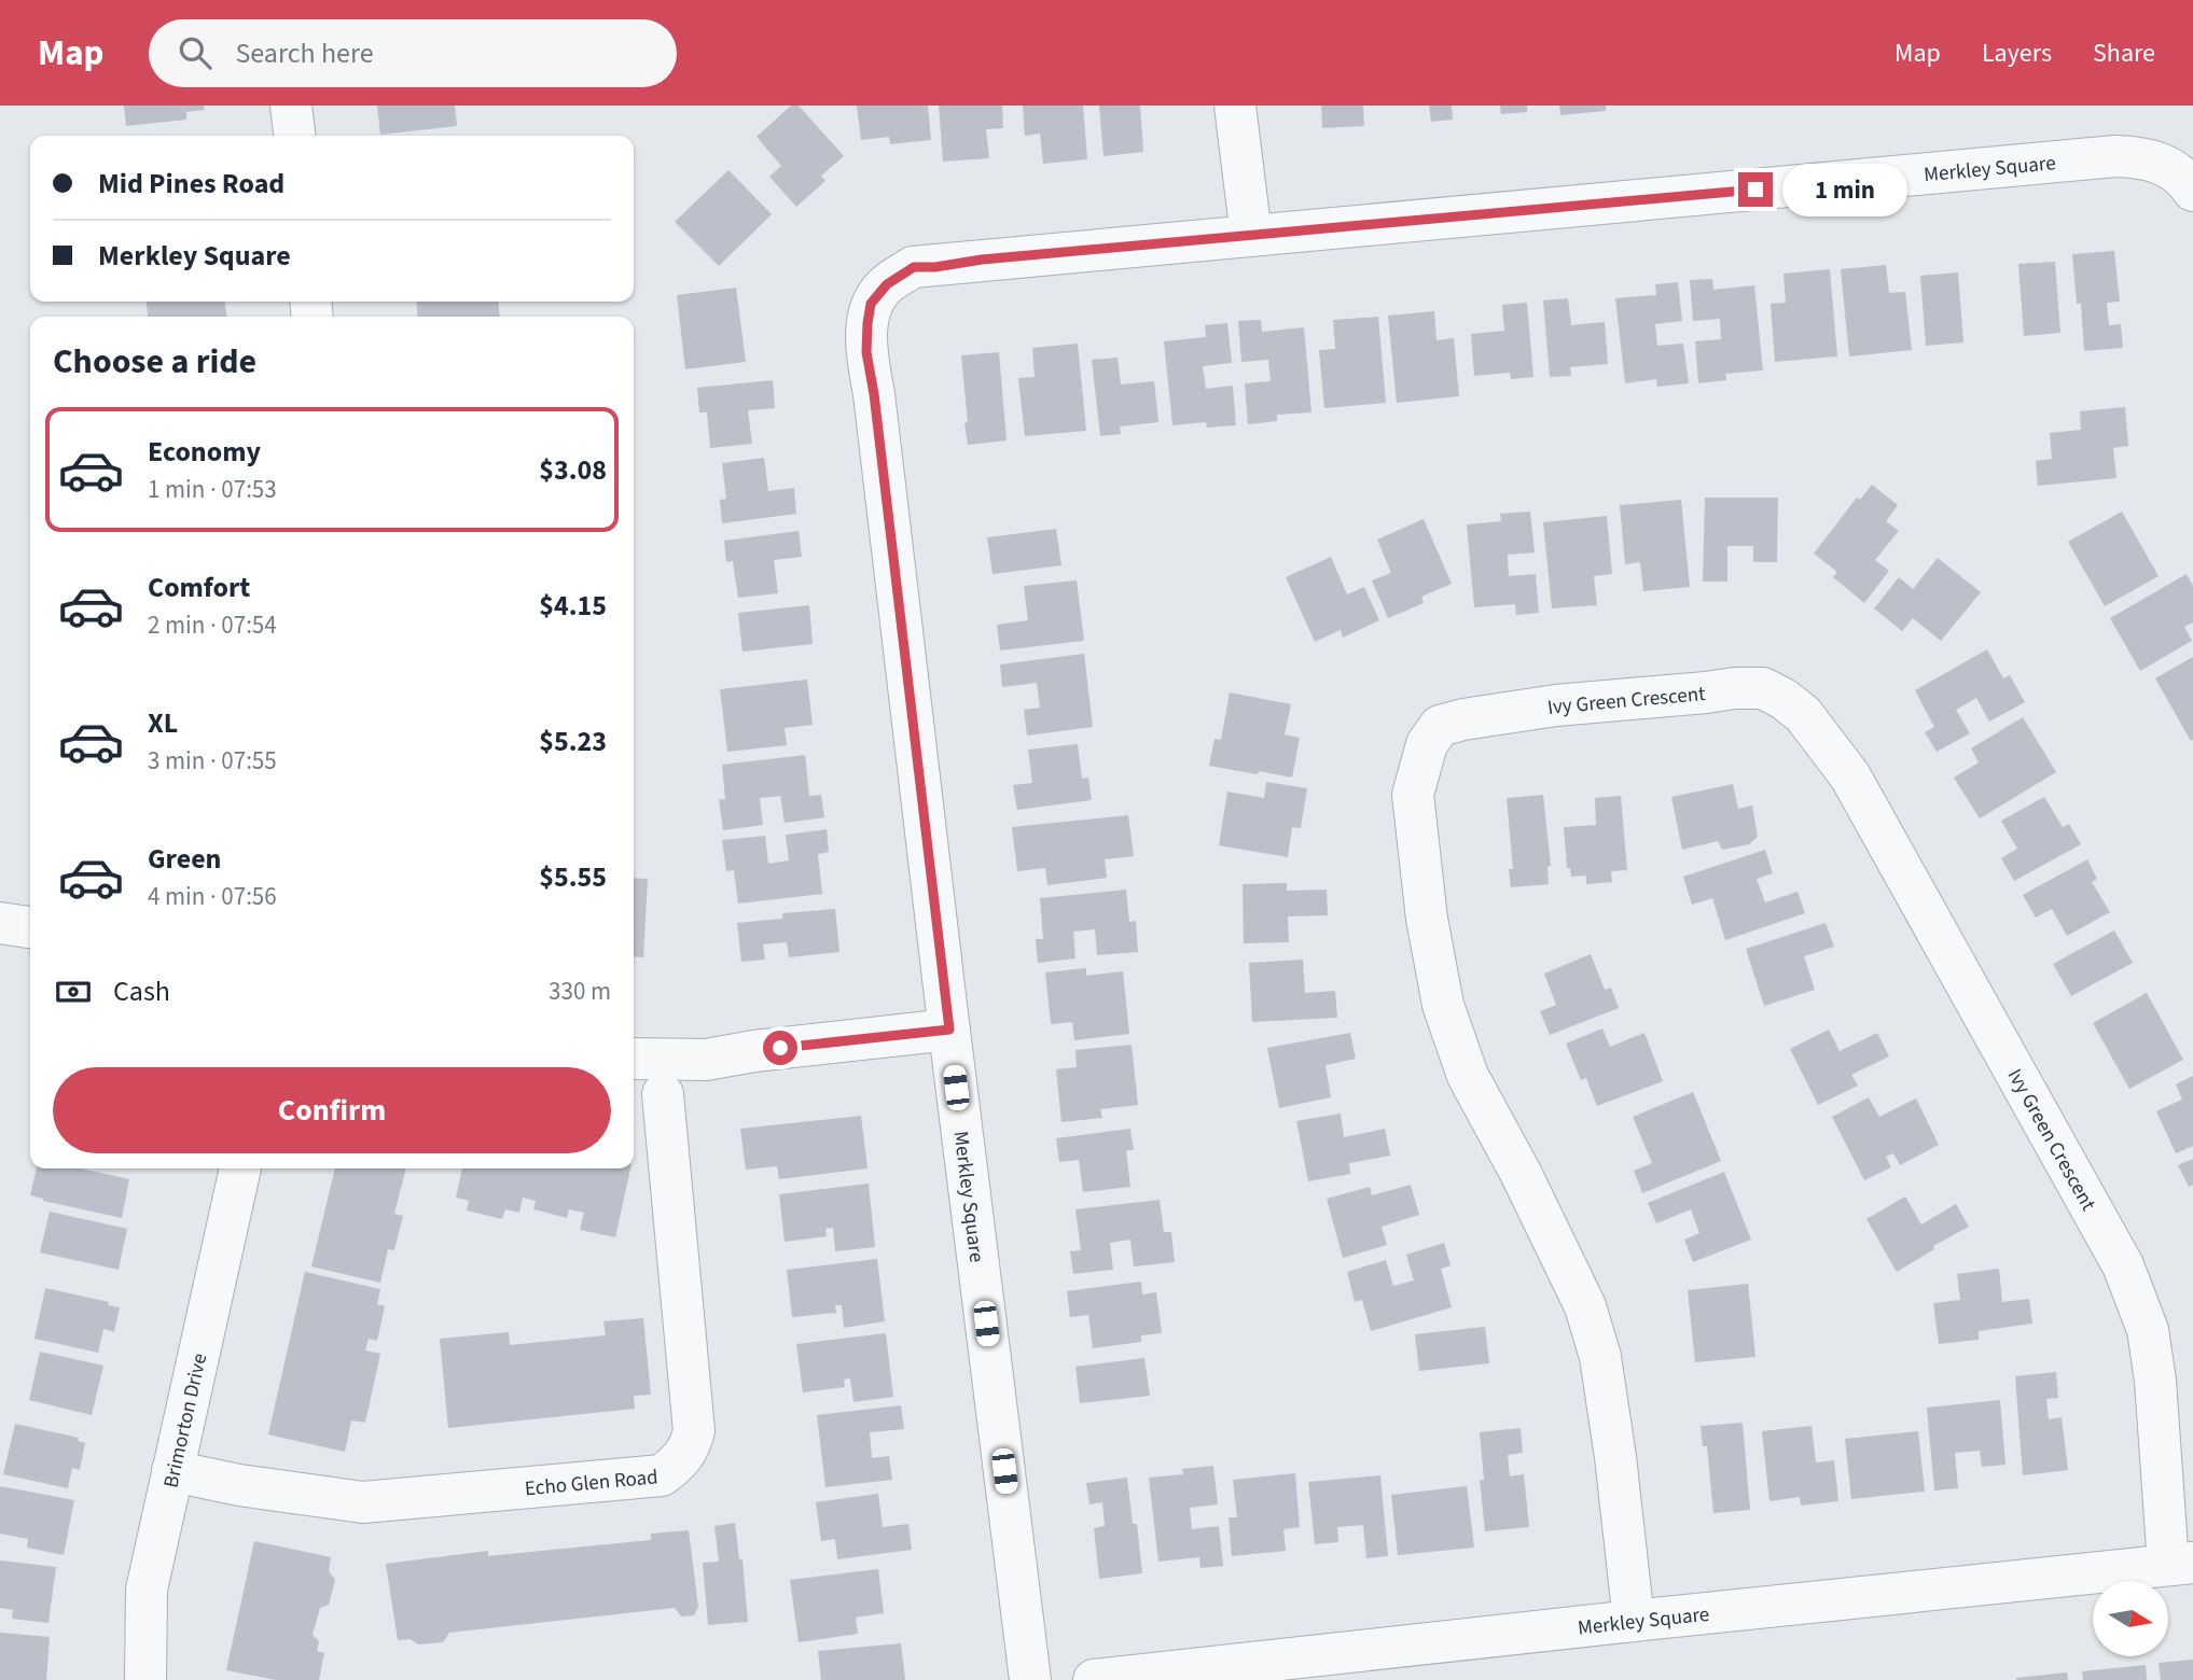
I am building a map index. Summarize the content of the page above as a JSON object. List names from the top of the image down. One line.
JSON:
{"streets":{"street":["Merkley Square","Ivy Green Crescent","Brimorton Drive","Echo Glen Road"]},"crossings":[["Merkley Square","Ivy Green Crescent"],["Brimorton Drive","Echo Glen Road"]],"north":"right","page":{"header":"Map","search":"Search here","nav":["Map","Layers","Share"],"banner":["Mid Pines Road","Merkley Square"],"bubble":"1 min","heading":"Choose a ride","list":[{"name":"Economy","note":"1 min · 07:53","value":"$3.08"},{"name":"Comfort","note":"2 min · 07:54","value":"$4.15"},{"name":"XL","note":"3 min · 07:55","value":"$5.23"},{"name":"Green","note":"4 min · 07:56","value":"$5.55"}],"pay":["Cash","330 m"],"buttons":"Confirm"}}
